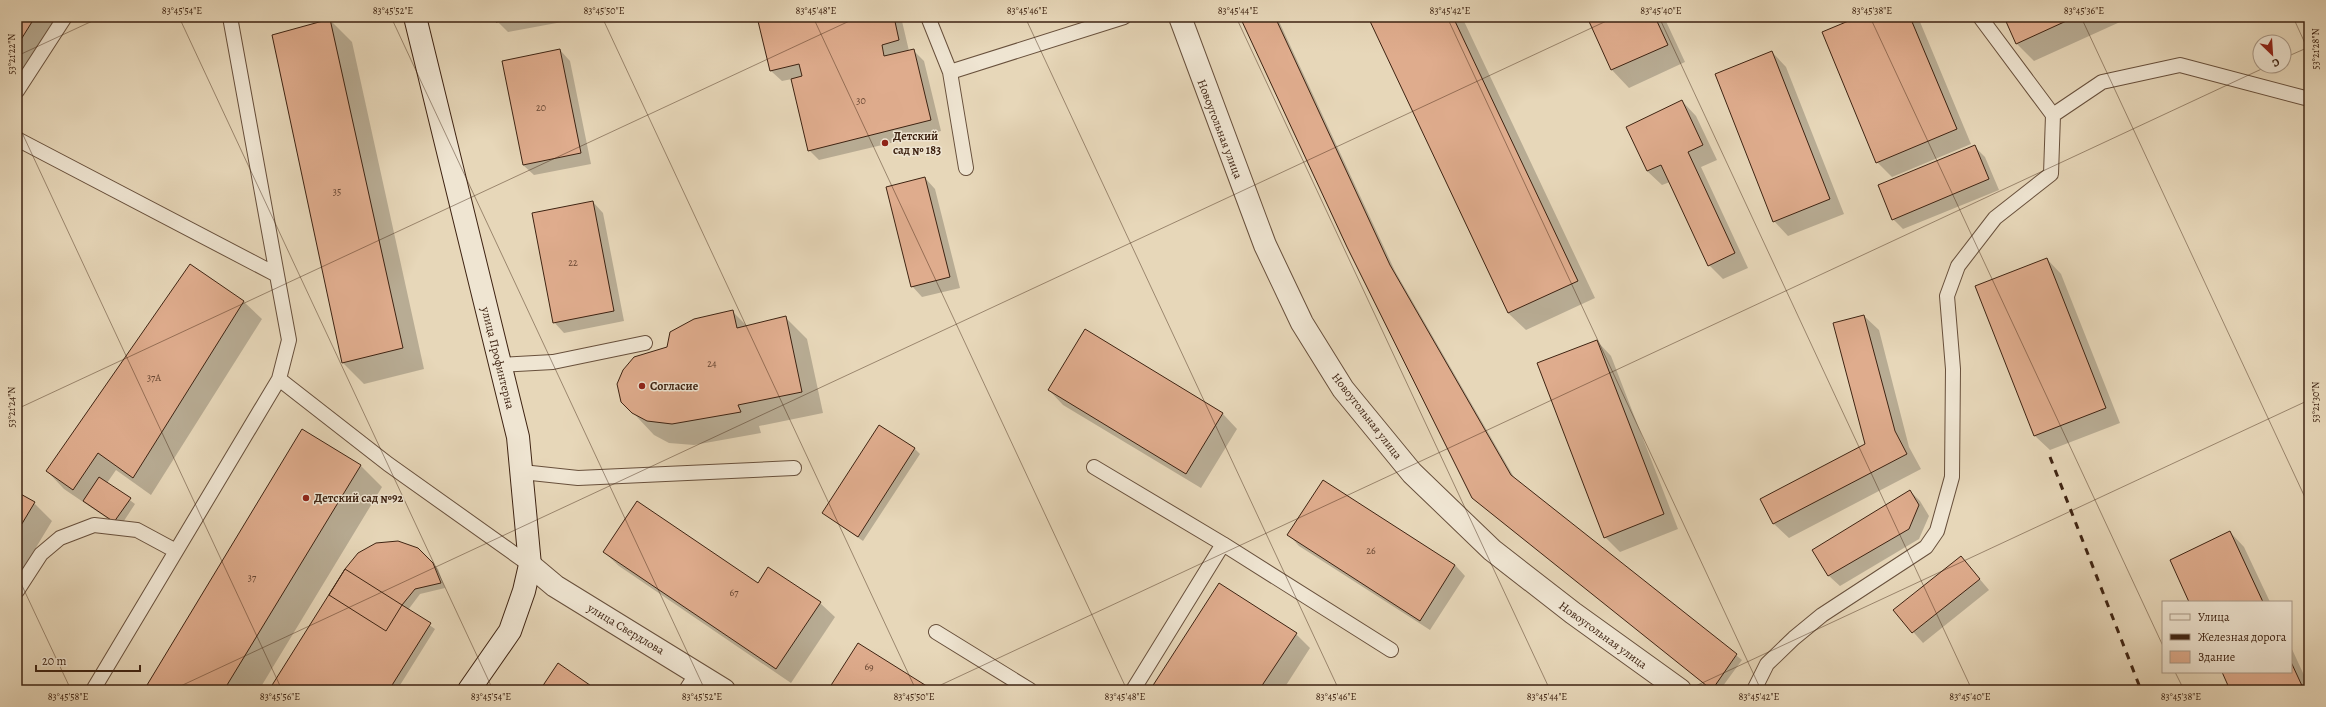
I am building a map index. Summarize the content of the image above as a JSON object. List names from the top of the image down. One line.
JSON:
{"streets":{"street":["Новоугольная улица","улица Профинтерна","улица Свердлова"]},"crossings":[["улица Профинтерна","улица Свердлова"]],"places":["Детский сад № 183","Согласие","Детский сад №92"],"house_numbers":["30","20","35","22","24","37А","26","37","67","69"],"legend":["Улица","Железная дорога","Здание"],"scale_bar":"20 m","north":"bottom right","coordinates":["83°45'54\"E","83°45'52\"E","83°45'50\"E","83°45'48\"E","83°45'46\"E","83°45'44\"E","83°45'42\"E","83°45'40\"E","83°45'38\"E","83°45'36\"E","53°21'28\"N","53°21'22\"N","53°21'30\"N","53°21'24\"N","83°45'58\"E","83°45'56\"E"]}
